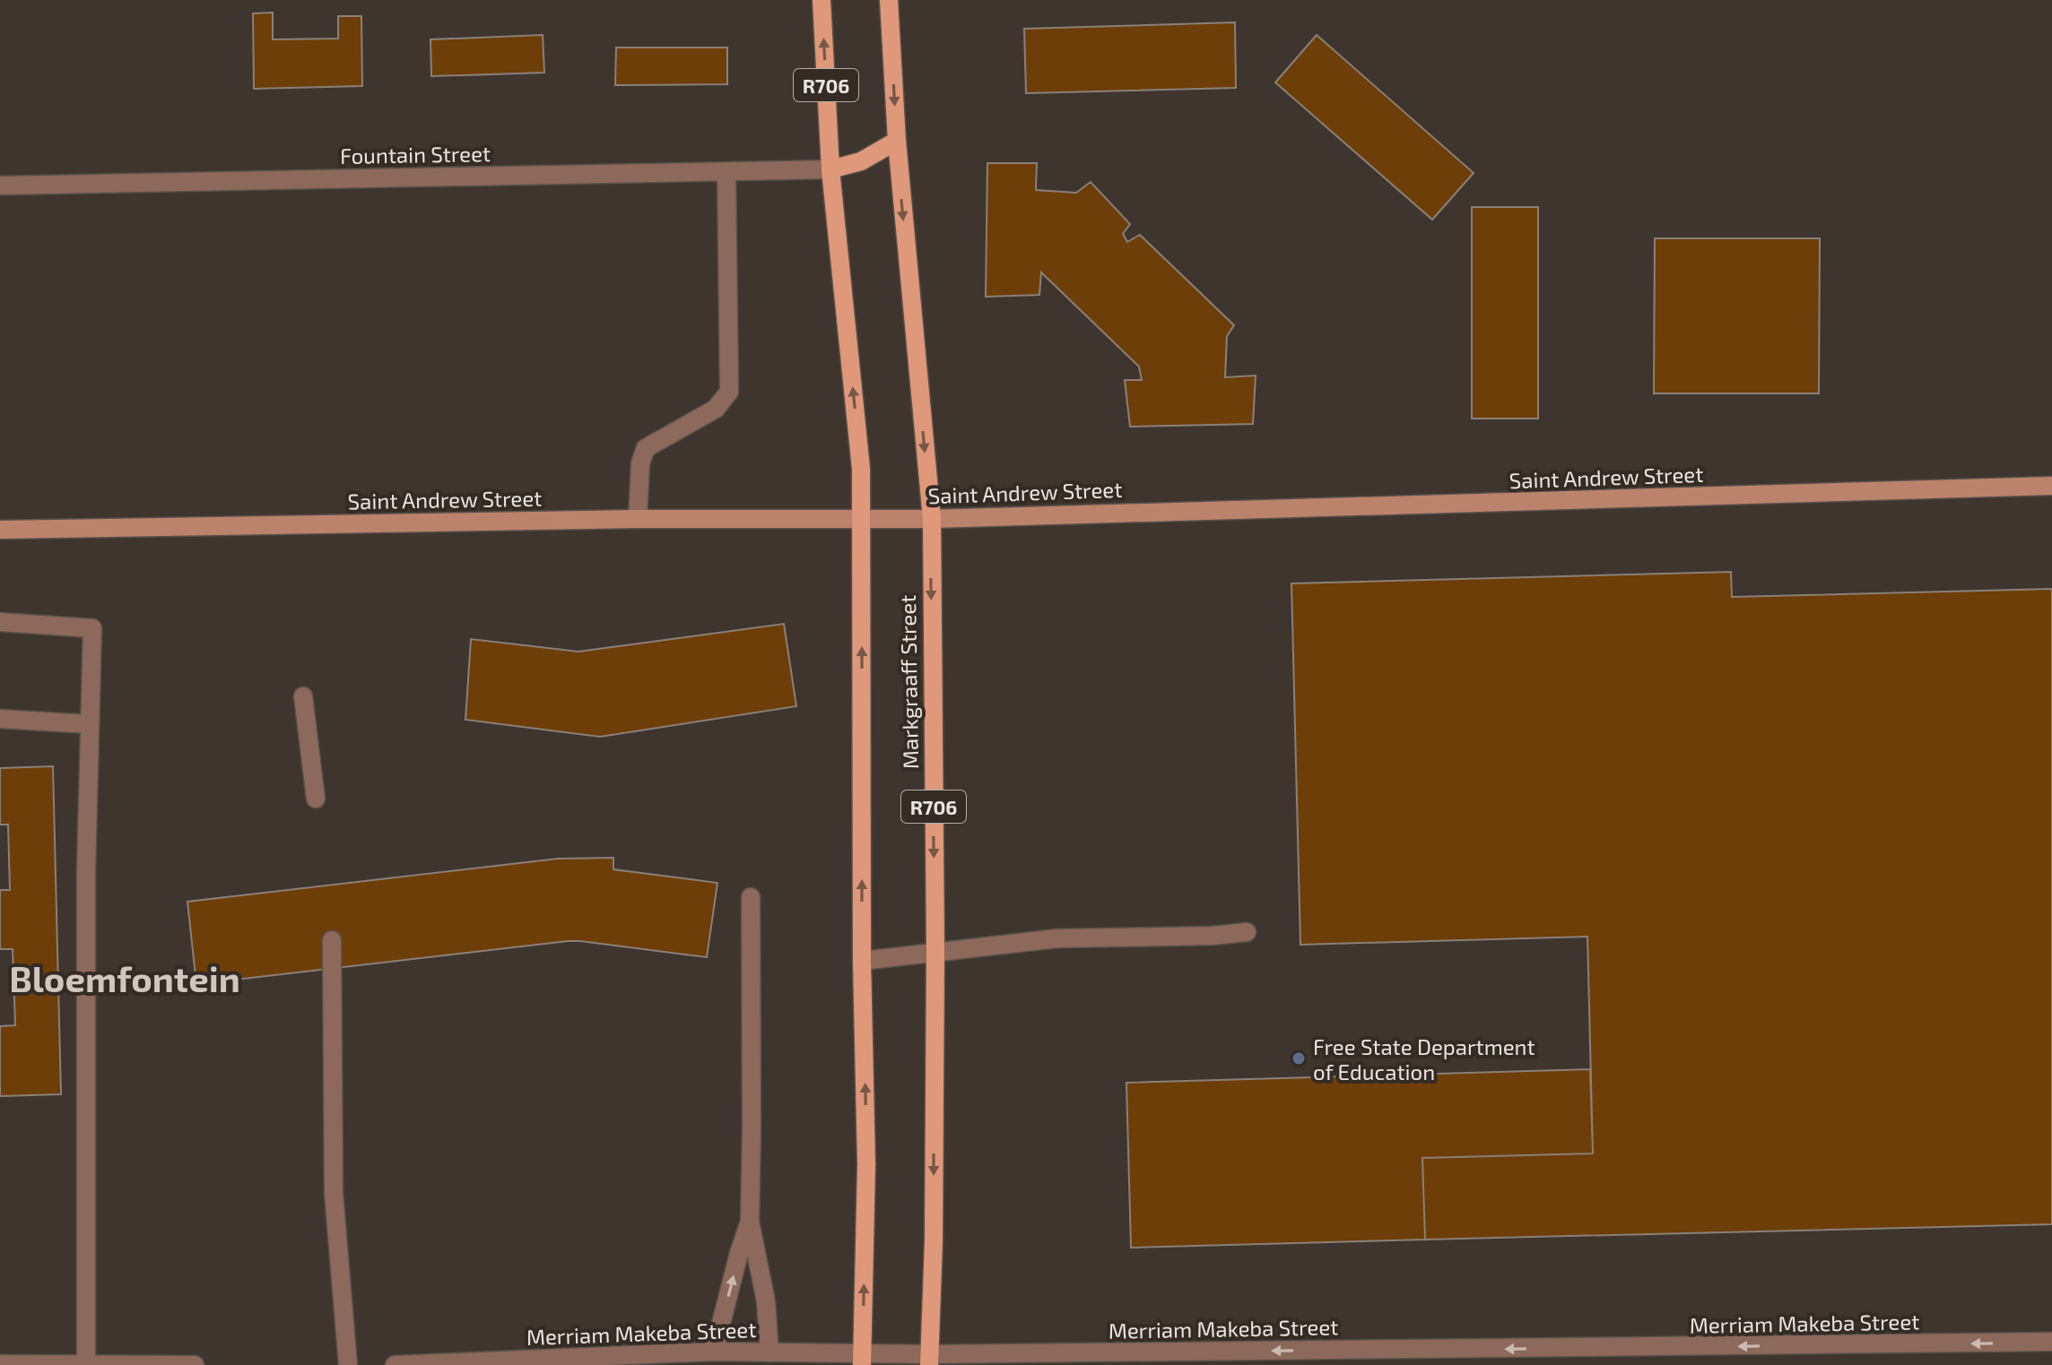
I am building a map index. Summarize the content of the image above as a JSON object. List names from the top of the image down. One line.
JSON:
{"streets":{"main road":["R706","Markgraaff Street"],"street":["Fountain Street","Saint Andrew Street","Merriam Makeba Street"]},"crossings":[["Fountain Street","Markgraaff Street"],["Saint Andrew Street","Markgraaff Street"],["Markgraaff Street","Merriam Makeba Street"]],"one_way":["Merriam Makeba Street"],"districts":["Bloemfontein"],"places":["Free State Department of Education"]}
